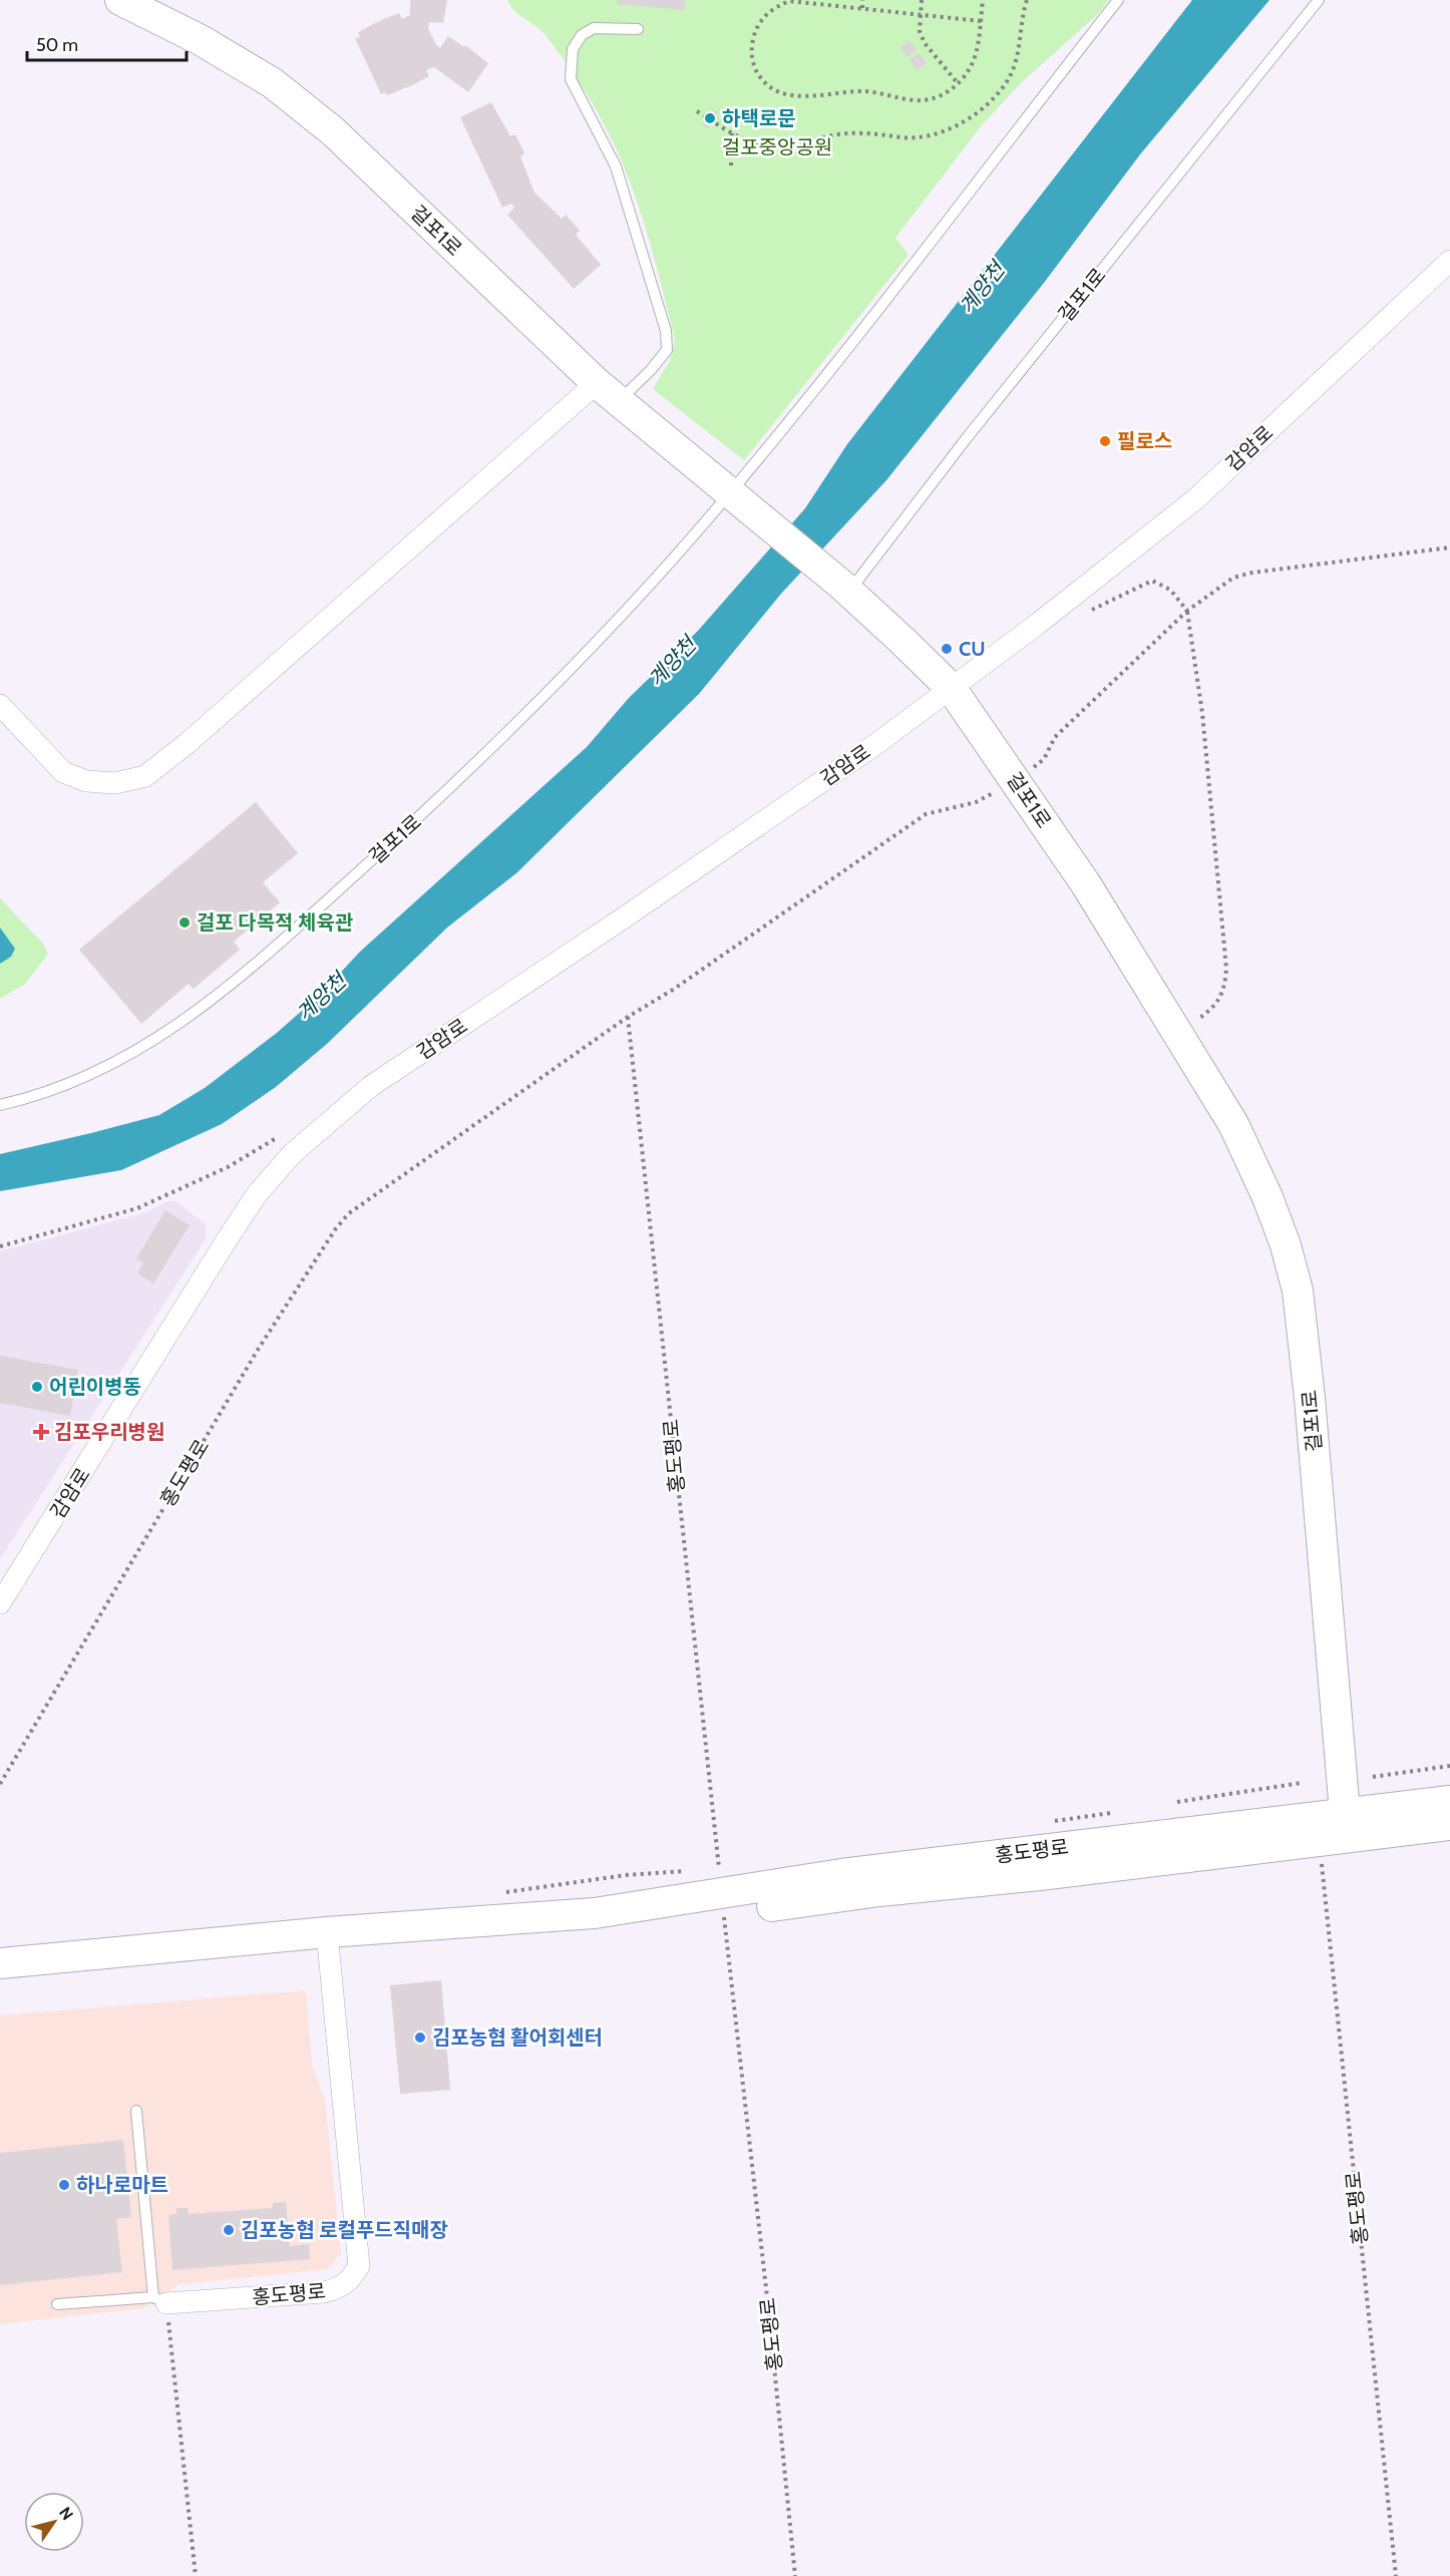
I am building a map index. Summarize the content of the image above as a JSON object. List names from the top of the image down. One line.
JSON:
{"streets":{"street":["걸포1로","감암로","홍도평로"]},"crossings":[["걸포1로","감암로"],["걸포1로","홍도평로"]],"water":["계양천"],"parks":["걸포중앙공원"],"places":{"other":["하택로문","필로스","CU","걸포 다목적 체육관","어린이병동","김포농협 활어회센터","하나로마트","김포농협 로컬푸드직매장"],"health":["김포우리병원"]},"scale_bar":"50 m","north":"top right"}
